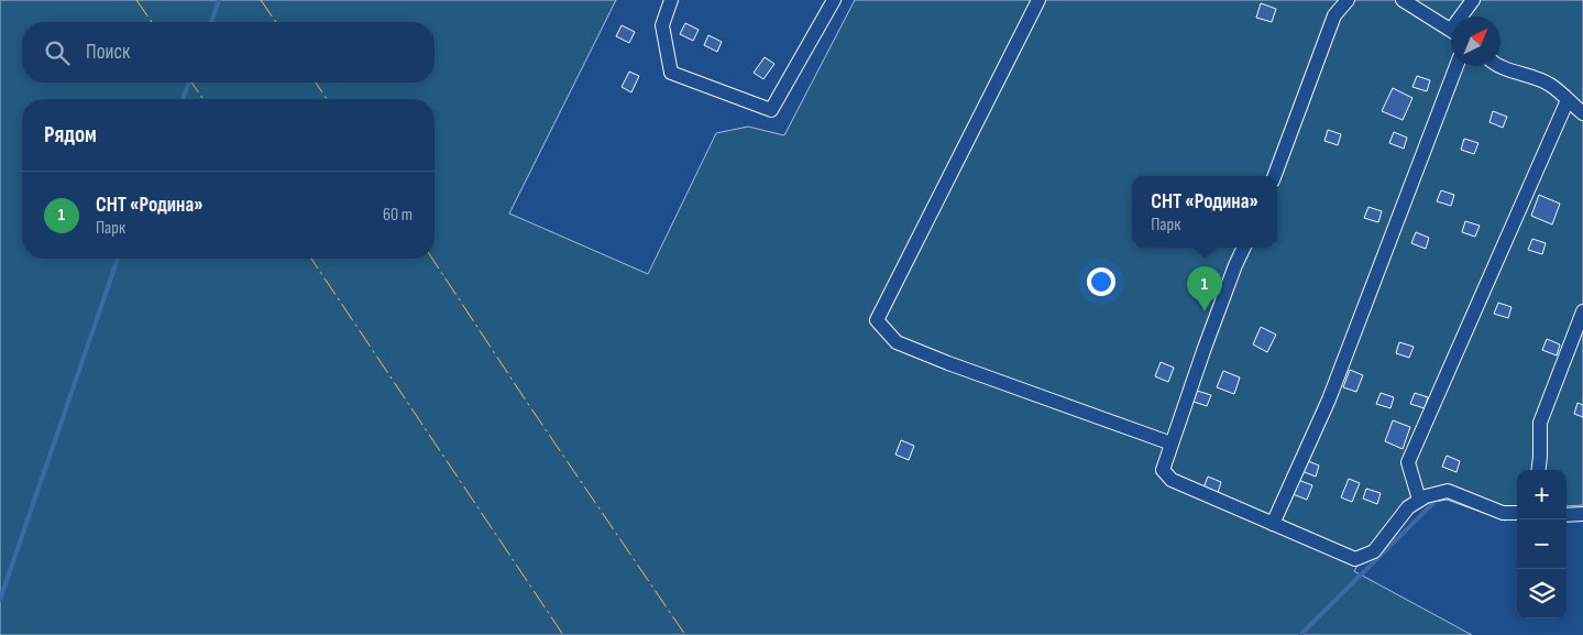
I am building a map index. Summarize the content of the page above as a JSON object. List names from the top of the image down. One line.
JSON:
{"north":"top right","page":{"search":"Поиск","heading":"Рядом","list":[{"mark":"1","name":"СНТ «Родина»","note":"Парк","value":"60 m"}],"popup":["СНТ «Родина»","Парк"],"pins":"1","map_buttons":["+","−"]}}
